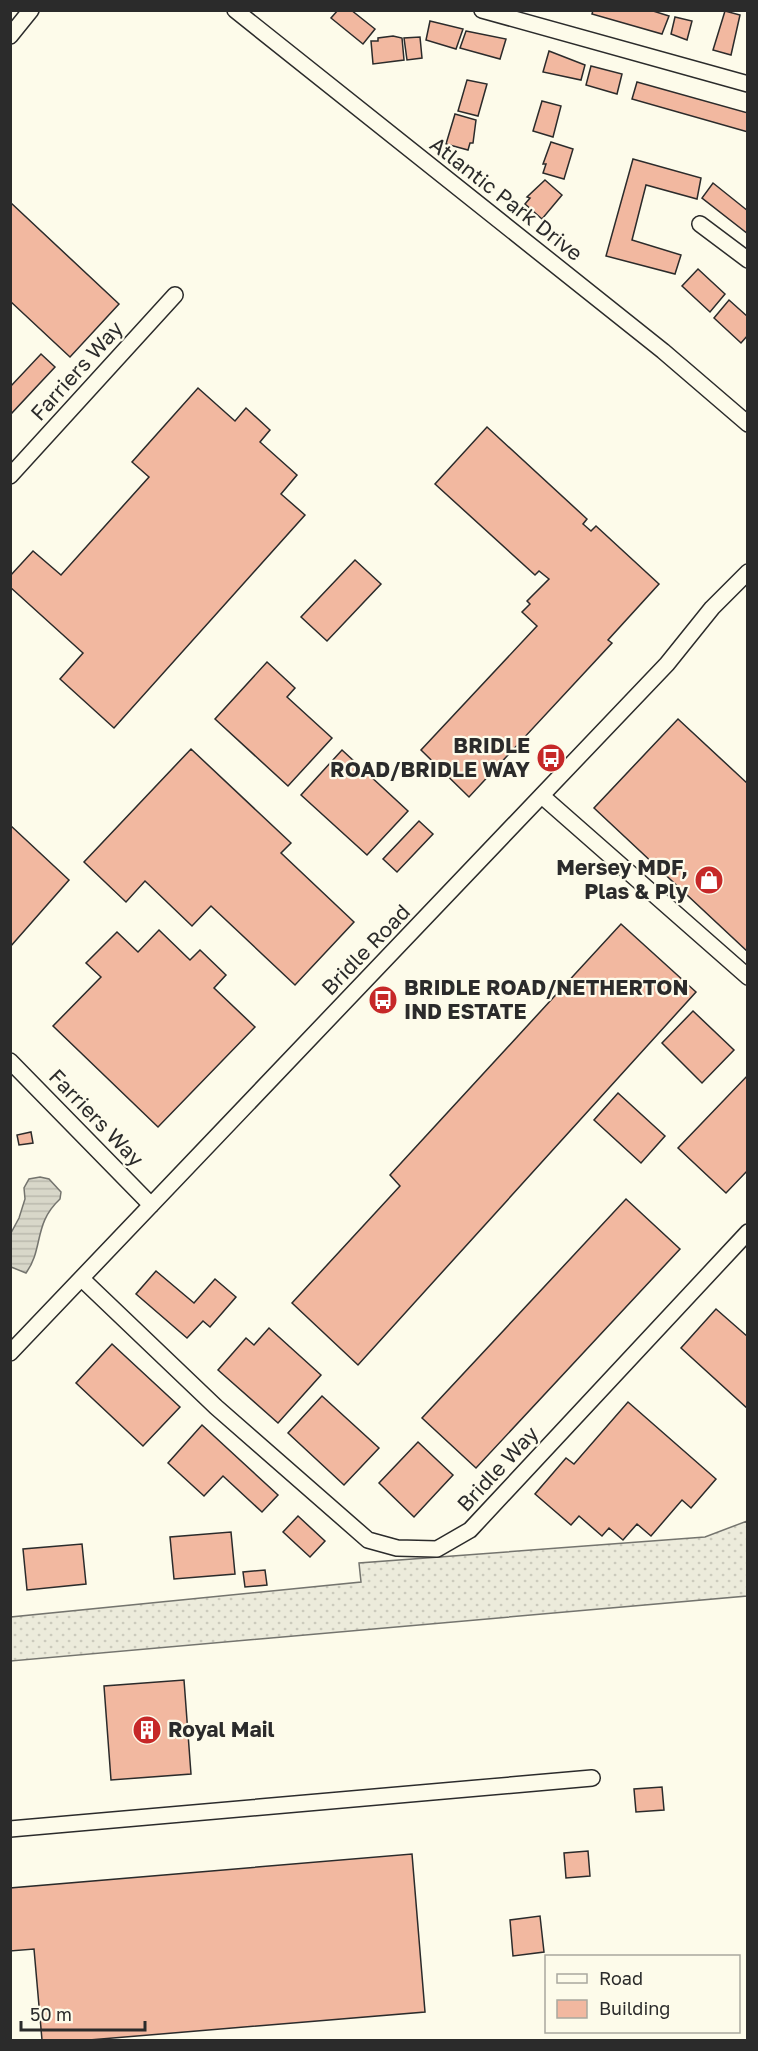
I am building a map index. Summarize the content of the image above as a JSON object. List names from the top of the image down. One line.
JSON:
{"streets":{"street":["Atlantic Park Drive","Farriers Way","Bridle Road","Bridle Way"]},"crossings":[["Farriers Way","Bridle Road"],["Bridle Road","Bridle Way"]],"places":{"bus stop":["BRIDLE ROAD/BRIDLE WAY","BRIDLE ROAD/NETHERTON IND ESTATE"],"shop":["Mersey MDF, Plas & Ply"],"building":["Royal Mail"]},"legend":["Road","Building"],"scale_bar":"50 m"}
